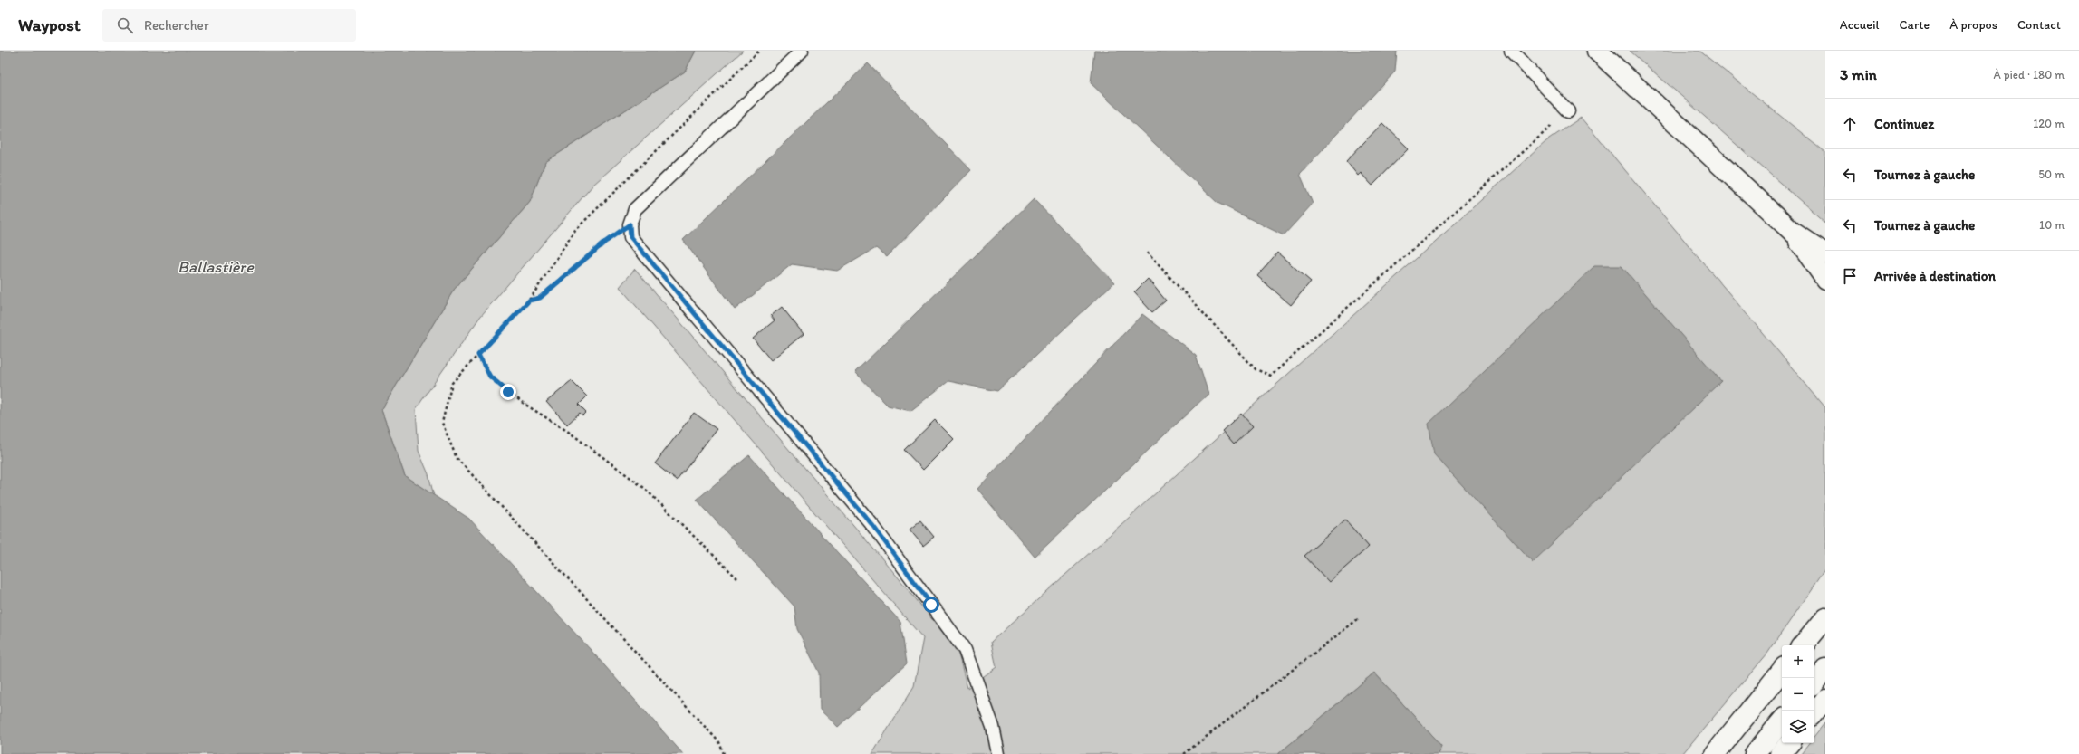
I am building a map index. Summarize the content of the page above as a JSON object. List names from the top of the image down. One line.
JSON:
{"water":["Ballastière"],"page":{"header":"Waypost","search":"Rechercher","nav":["Accueil","Carte","À propos","Contact"],"heading":["3 min","À pied · 180 m"],"list":[["Continuez","120 m"],["Tournez à gauche","50 m"],["Tournez à gauche","10 m"],"Arrivée à destination"],"map_buttons":["+","−"]}}
